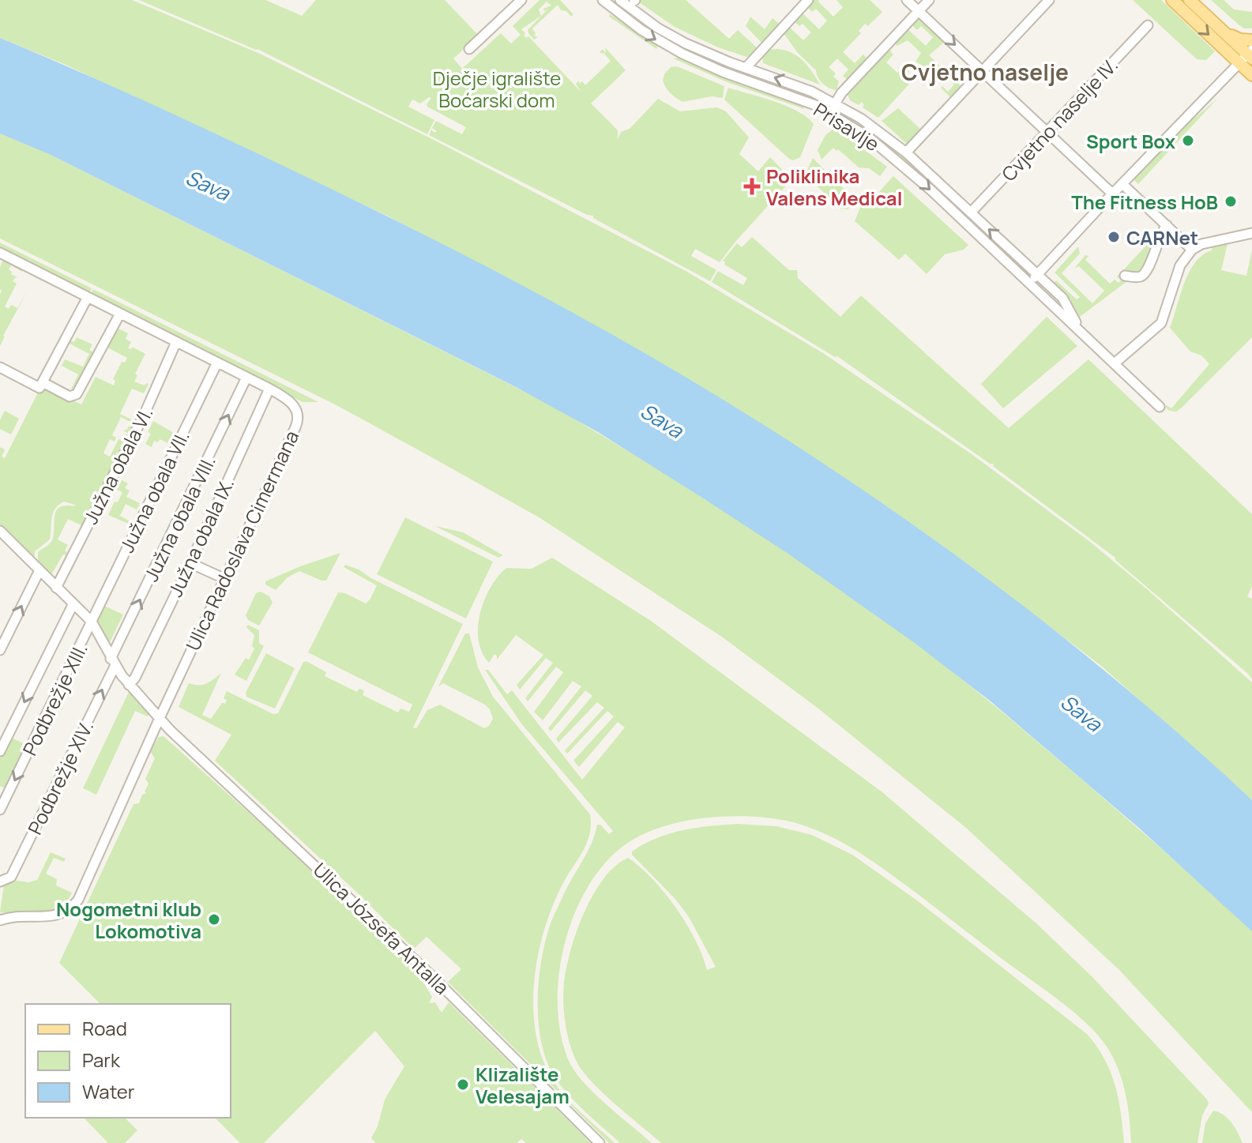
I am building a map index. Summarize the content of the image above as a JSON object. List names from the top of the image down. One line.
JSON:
{"streets":{"street":["Cvjetno naselje IV.","Prisavlje","Južna obala VI.","Južna obala VII.","Južna obala VIII.","Južna obala IX.","Ulica Radoslava Cimermana","Podbrežje XIII.","Podbrežje XIV.","Ulica Józsefa Antalla"]},"crossings":[["Cvjetno naselje IV.","Prisavlje"],["Južna obala VI.","Ulica Radoslava Cimermana"],["Južna obala VI.","Ulica Józsefa Antalla"],["Južna obala VII.","Ulica Radoslava Cimermana"],["Južna obala VII.","Podbrežje XIII."],["Južna obala VII.","Ulica Józsefa Antalla"],["Južna obala VIII.","Ulica Radoslava Cimermana"],["Južna obala VIII.","Podbrežje XIV."],["Južna obala VIII.","Ulica Józsefa Antalla"],["Južna obala IX.","Ulica Radoslava Cimermana"],["Južna obala IX.","Ulica Józsefa Antalla"],["Ulica Radoslava Cimermana","Ulica Józsefa Antalla"],["Podbrežje XIII.","Ulica Józsefa Antalla"],["Podbrežje XIV.","Ulica Józsefa Antalla"]],"one_way":["Južna obala VIII."],"districts":["Cvjetno naselje"],"water":["Sava"],"parks":["Dječje igralište Boćarski dom"],"places":{"other":["Sport Box","The Fitness HoB","CARNet","Nogometni klub Lokomotiva","Klizalište Velesajam"],"health":["Poliklinika Valens Medical"]},"legend":["Road","Park","Water"]}
